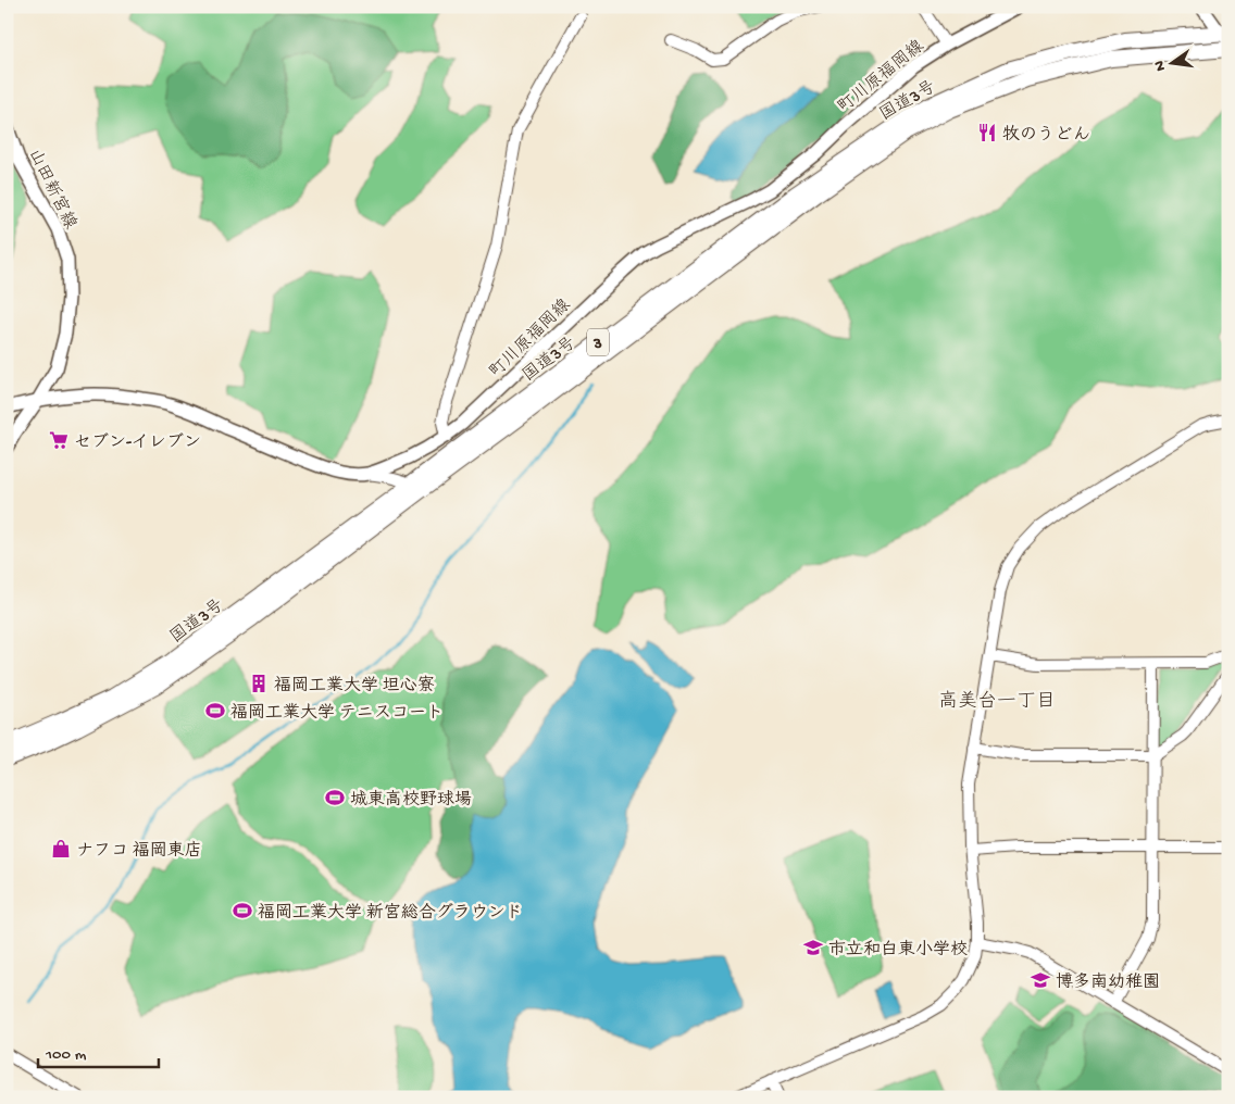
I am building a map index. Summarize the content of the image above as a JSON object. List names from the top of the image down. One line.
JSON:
{"streets":{"highway":["国道3号","3"],"main road":["町川原福岡線","山田新宮線"]},"crossings":[["町川原福岡線","山田新宮線"]],"districts":["高美台一丁目"],"places":{"restaurant":["牧のうどん"],"supermarket":["セブン-イレブン"],"building":["福岡工業大学 坦心寮"],"sports":["福岡工業大学 テニスコート","城東高校野球場","福岡工業大学 新宮総合グラウンド"],"shop":["ナフコ 福岡東店"],"school or university":["市立和白東小学校","博多南幼稚園"]},"scale_bar":"100 m","north":"left"}
